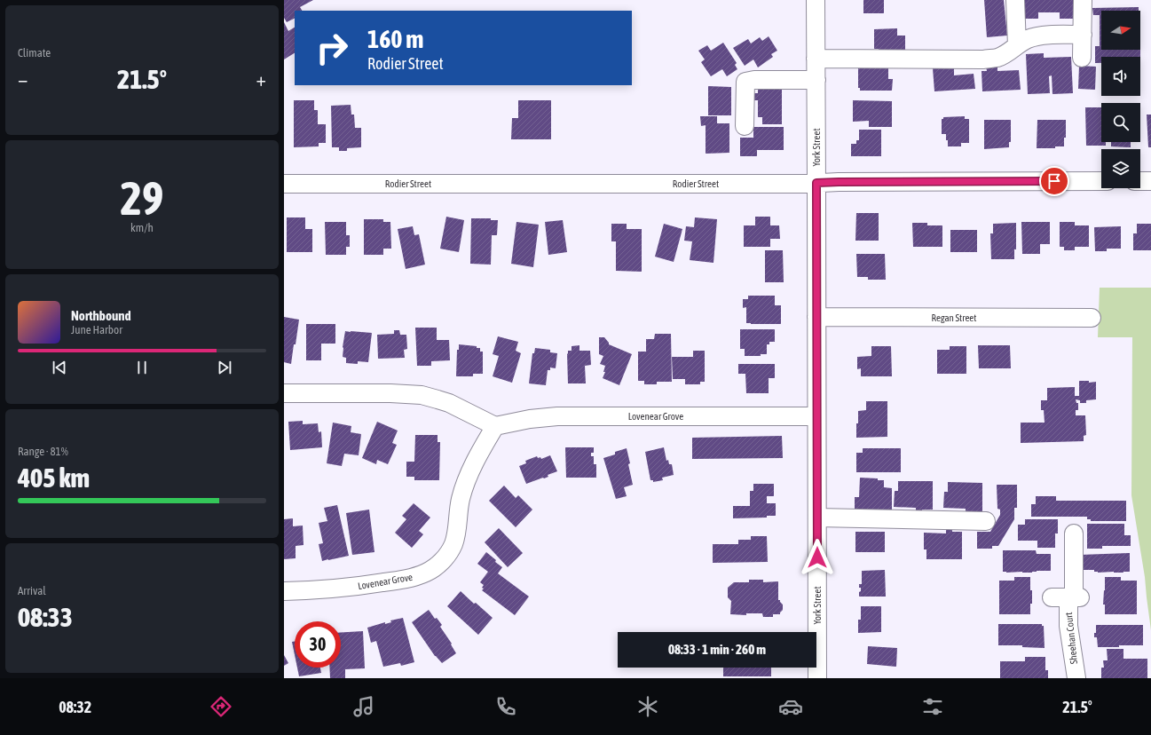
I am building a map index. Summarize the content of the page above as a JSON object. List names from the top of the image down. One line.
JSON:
{"streets":{"street":["York Street","Rodier Street","Regan Street","Lovenear Grove","Sheehan Court"]},"crossings":[["York Street","Rodier Street"],["York Street","Regan Street"],["York Street","Lovenear Grove"]],"north":"right","page":{"tile":["Climate",["29","km/h"],["Range · 81%","405 km"],["Arrival","08:33"]],"turn":["160 m","Rodier Street"],"heat":["−","21.5°","+"],"song":["Northbound","June Harbor"],"limit":"30","trip":"08:33 · 1 min · 260 m","tabs":["08:32","21.5°"]}}
